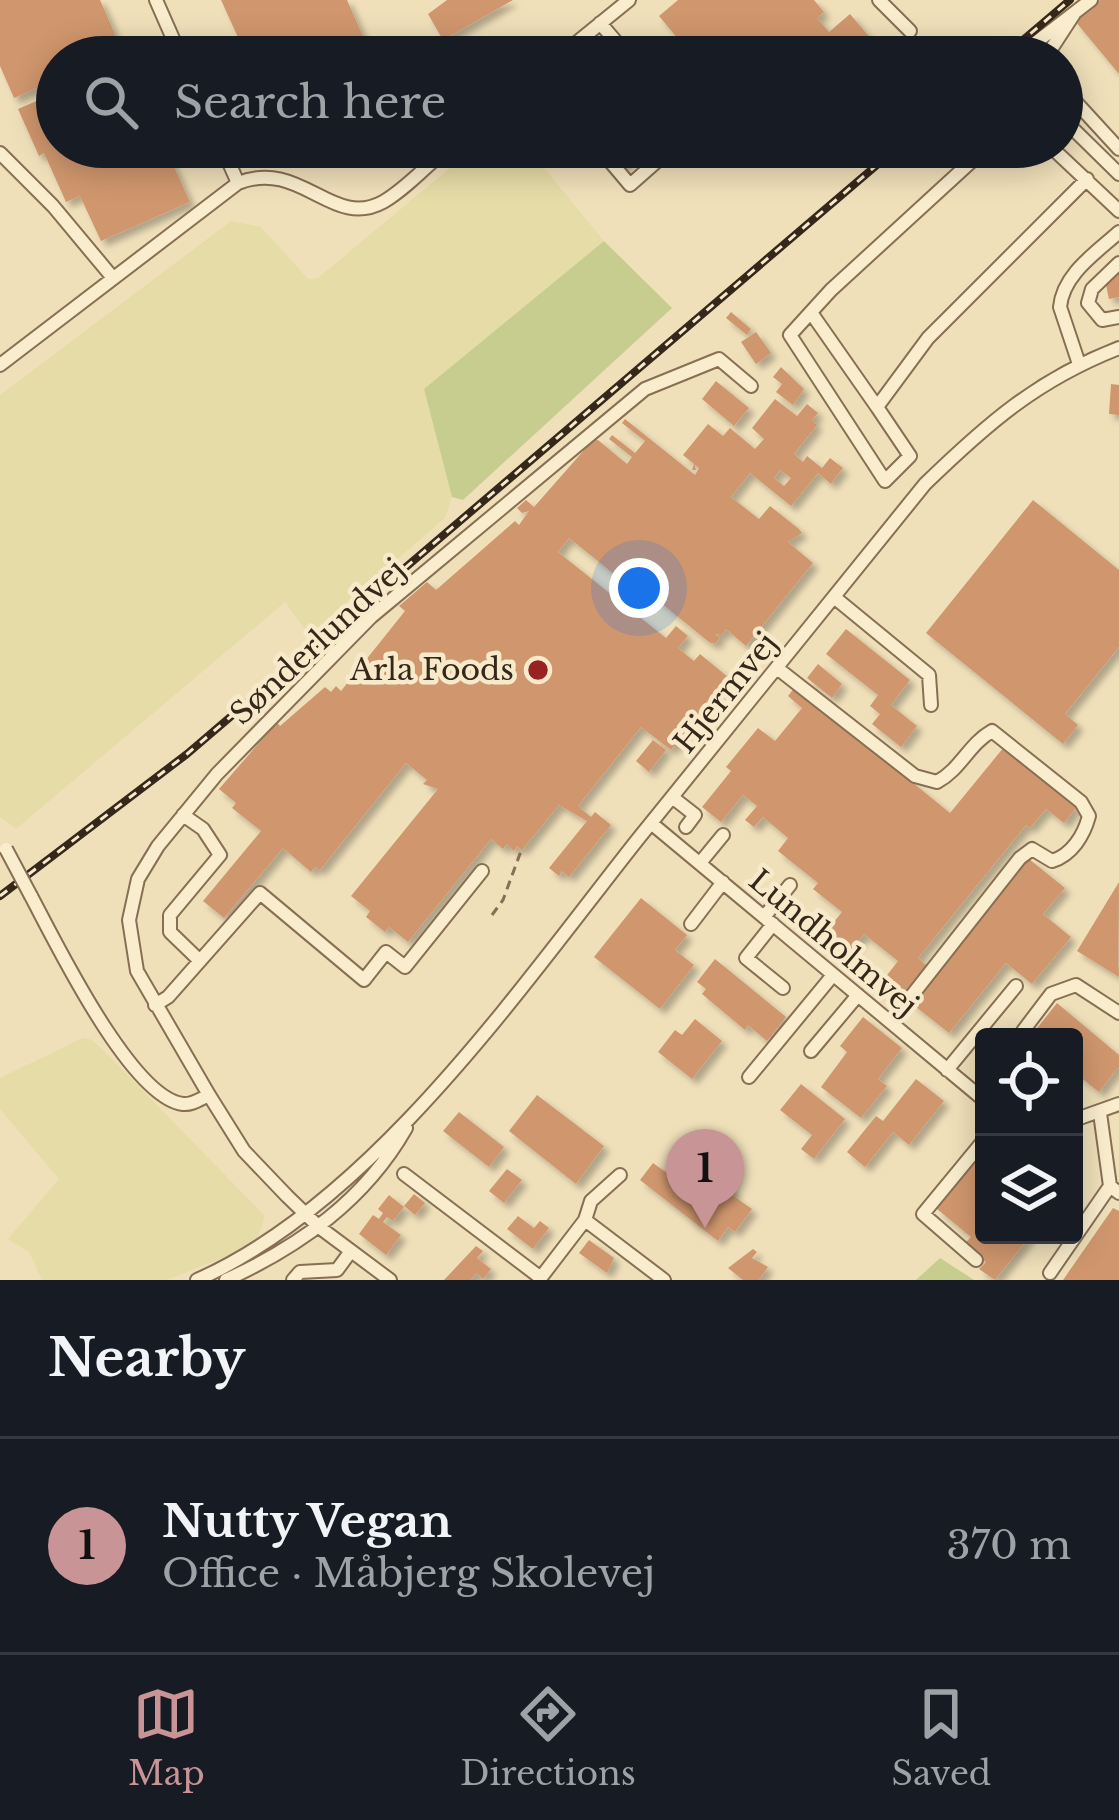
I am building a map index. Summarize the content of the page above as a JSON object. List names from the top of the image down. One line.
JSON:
{"streets":{"street":["Sønderlundvej","Hjermvej","Lundholmvej"]},"crossings":[["Sønderlundvej","Hjermvej"],["Hjermvej","Lundholmvej"]],"places":["Arla Foods"],"page":{"search":"Search here","pins":"1","heading":"Nearby","list":[{"mark":"1","name":"Nutty Vegan","note":"Office · Måbjerg Skolevej","value":"370 m"}],"nav":["Map","Directions","Saved"]}}
